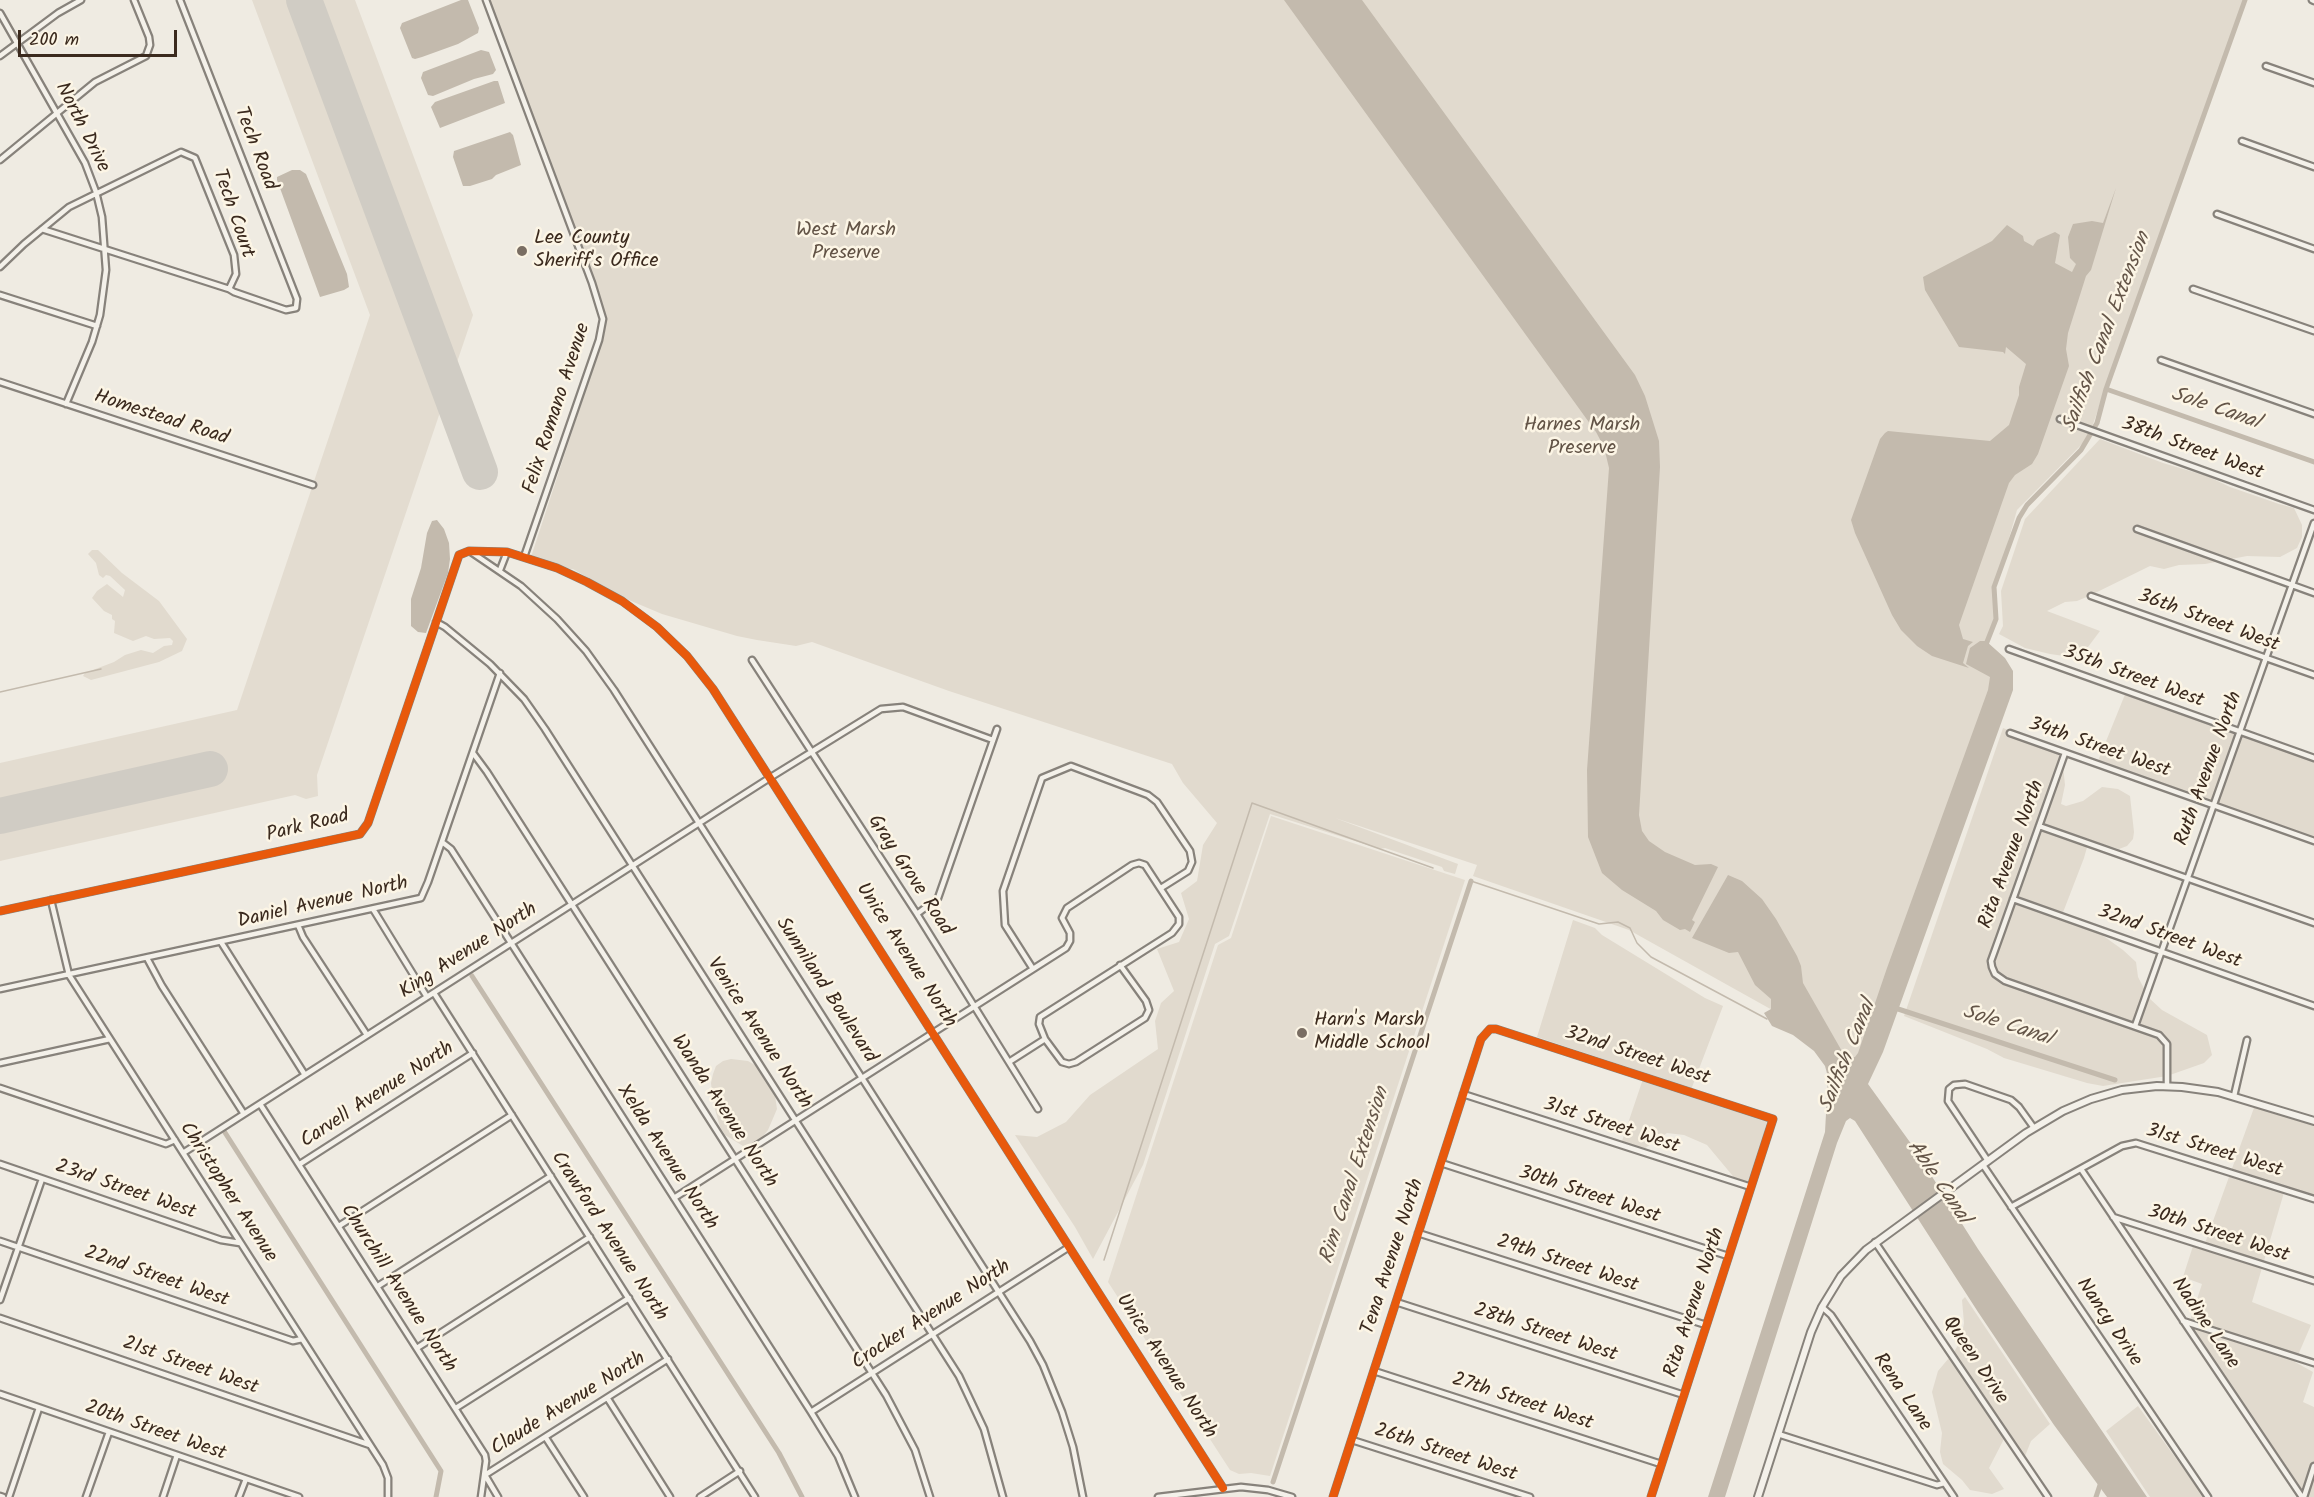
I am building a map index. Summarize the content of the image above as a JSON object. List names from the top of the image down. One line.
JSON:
{"streets":{"street":["North Drive","Tech Road","Tech Court","Felix Romano Avenue","Homestead Road","38th Street West","36th Street West","35th Street West","34th Street West","Ruth Avenue North","Park Road","Rita Avenue North","Gray Grove Road","Daniel Avenue North","32nd Street West","King Avenue North","Unice Avenue North","Sunniland Boulevard","Venice Avenue North","Carvell Avenue North","Wanda Avenue North","31st Street West","Xelda Avenue North","23rd Street West","Christopher Avenue","30th Street West","Crawford Avenue North","Tena Avenue North","29th Street West","22nd Street West","Churchill Avenue North","Crocker Avenue North","Nancy Drive","Nadine Lane","28th Street West","Queen Drive","21st Street West","Rena Lane","27th Street West","Claude Avenue North","20th Street West","26th Street West"]},"crossings":[["North Drive","Tech Court"],["North Drive","Homestead Road"],["Tech Road","Tech Court"],["Felix Romano Avenue","Unice Avenue North"],["36th Street West","Ruth Avenue North"],["35th Street West","Ruth Avenue North"],["34th Street West","Ruth Avenue North"],["34th Street West","Rita Avenue North"],["Ruth Avenue North","Rita Avenue North"],["Ruth Avenue North","32nd Street West"],["Park Road","Unice Avenue North"],["Park Road","Sunniland Boulevard"],["Park Road","Venice Avenue North"],["Park Road","Christopher Avenue"],["Rita Avenue North","32nd Street West"],["Rita Avenue North","31st Street West"],["Rita Avenue North","30th Street West"],["Rita Avenue North","29th Street West"],["Rita Avenue North","28th Street West"],["Rita Avenue North","27th Street West"],["Gray Grove Road","King Avenue North"],["Daniel Avenue North","Venice Avenue North"],["Daniel Avenue North","Wanda Avenue North"],["Daniel Avenue North","Xelda Avenue North"],["Daniel Avenue North","Christopher Avenue"],["32nd Street West","Tena Avenue North"],["King Avenue North","Unice Avenue North"],["King Avenue North","Sunniland Boulevard"],["King Avenue North","Venice Avenue North"],["King Avenue North","Wanda Avenue North"],["King Avenue North","Xelda Avenue North"],["King Avenue North","Christopher Avenue"],["King Avenue North","Crawford Avenue North"],["King Avenue North","Churchill Avenue North"],["Unice Avenue North","Sunniland Boulevard"],["Unice Avenue North","Crocker Avenue North"],["Sunniland Boulevard","Crocker Avenue North"],["Venice Avenue North","Crocker Avenue North"],["Carvell Avenue North","Crawford Avenue North"],["Carvell Avenue North","Churchill Avenue North"],["Wanda Avenue North","Crocker Avenue North"],["31st Street West","Tena Avenue North"],["31st Street West","Nancy Drive"],["31st Street West","Nadine Lane"],["Xelda Avenue North","Crocker Avenue North"],["23rd Street West","Christopher Avenue"],["Christopher Avenue","22nd Street West"],["Christopher Avenue","21st Street West"],["30th Street West","Tena Avenue North"],["30th Street West","Nadine Lane"],["Crawford Avenue North","Claude Avenue North"],["Tena Avenue North","29th Street West"],["Tena Avenue North","28th Street West"],["Tena Avenue North","27th Street West"],["Tena Avenue North","26th Street West"],["Churchill Avenue North","Claude Avenue North"]],"water":["Sailfish Canal Extension","Sole Canal","Sailfish Canal","Rim Canal Extension","Able Canal"],"parks":["West Marsh Preserve","Harnes Marsh Preserve"],"places":["Lee County Sheriff's Office","Harn's Marsh Middle School"],"scale_bar":"200 m"}
